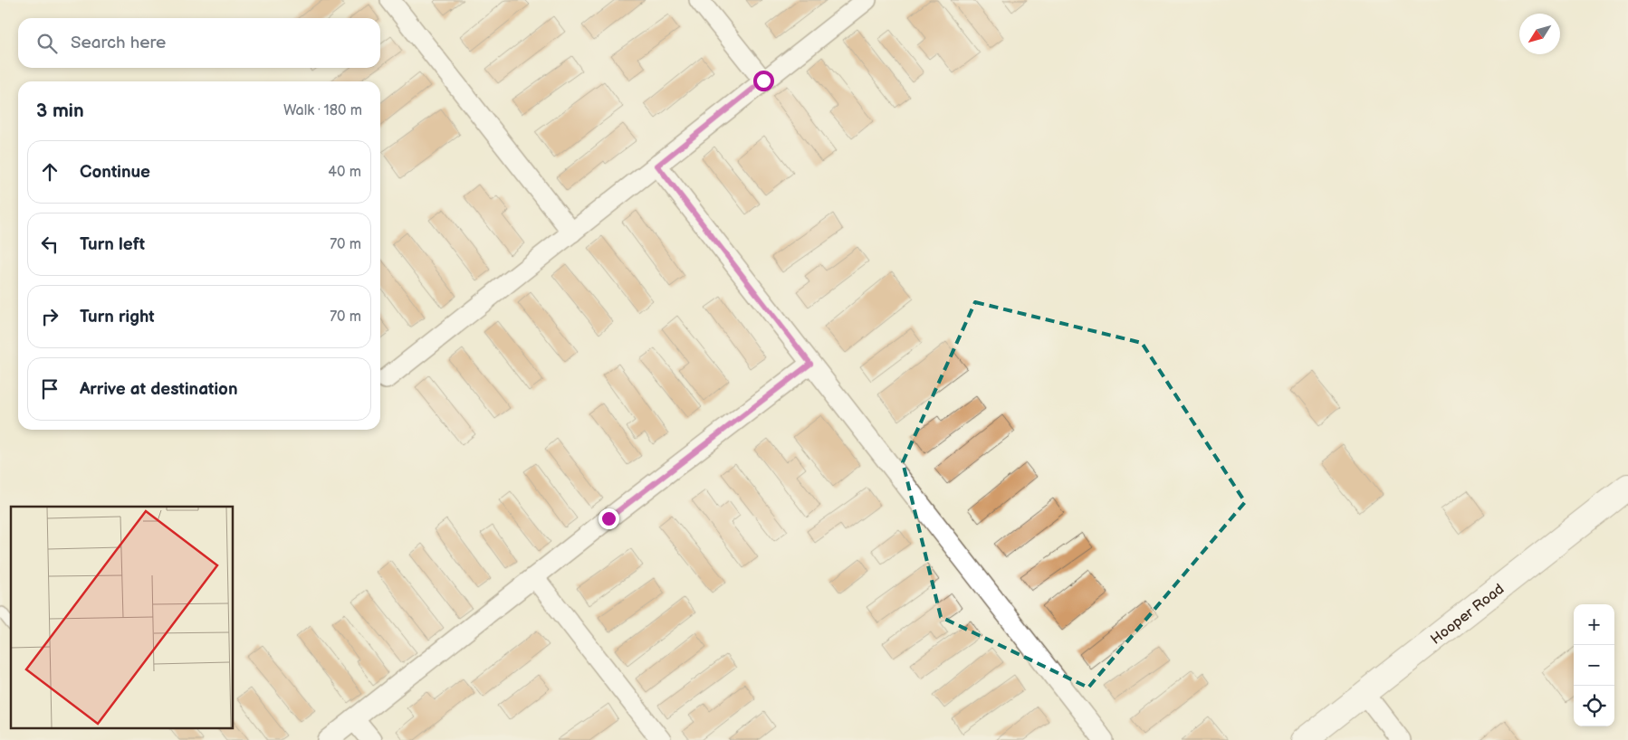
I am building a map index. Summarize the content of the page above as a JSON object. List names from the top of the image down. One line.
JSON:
{"streets":{"street":["Hooper Road"]},"north":"bottom left","page":{"search":"Search here","heading":["3 min","Walk · 180 m"],"list":[["Continue","40 m"],["Turn left","70 m"],["Turn right","70 m"],"Arrive at destination"],"map_buttons":["+","−"]}}
